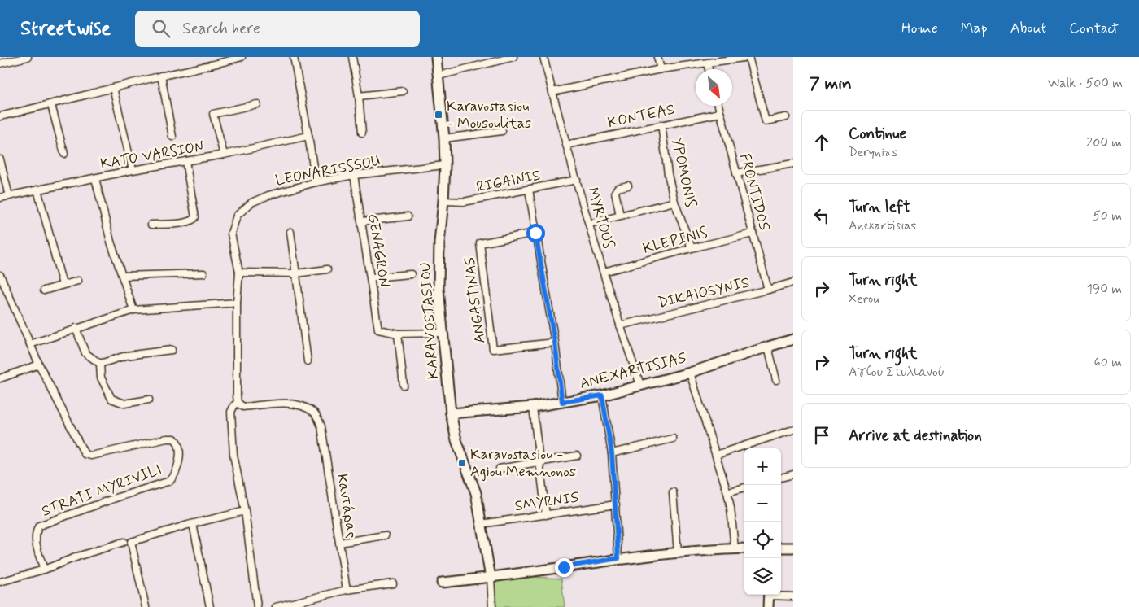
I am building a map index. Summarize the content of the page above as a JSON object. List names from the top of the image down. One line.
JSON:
{"streets":{"street":["KONTEAS","KATO VARSION","LEONARISSSOU","YPOMONIS","RIGAINIS","FRONTIDOS","MYRTOUS","KLEPINIS","GENAGRON","DIKAIOSYNIS","ANGASTINAS","KARAVOSTASIOU","ANEXARTISIAS","STRATI MYRIVILI","SMYRNIS","Καντάρας"]},"crossings":[["KONTEAS","YPOMONIS"],["KONTEAS","FRONTIDOS"],["KONTEAS","MYRTOUS"],["LEONARISSSOU","GENAGRON"],["LEONARISSSOU","KARAVOSTASIOU"],["LEONARISSSOU","Καντάρας"],["YPOMONIS","KLEPINIS"],["RIGAINIS","MYRTOUS"],["RIGAINIS","KARAVOSTASIOU"],["FRONTIDOS","KLEPINIS"],["FRONTIDOS","DIKAIOSYNIS"],["MYRTOUS","KLEPINIS"],["MYRTOUS","DIKAIOSYNIS"],["MYRTOUS","ANEXARTISIAS"],["KARAVOSTASIOU","ANEXARTISIAS"],["KARAVOSTASIOU","SMYRNIS"]],"places":{"transit":["Karavostasiou - Mousoulitas","Karavostasiou - Agiou Memnonos"]},"north":"bottom right","page":{"header":"Streetwise","search":"Search here","nav":["Home","Map","About","Contact"],"heading":["7 min","Walk · 500 m"],"list":[["Continue","Derynias","200 m"],["Turn left","Anexartisias","50 m"],["Turn right","Xerou","190 m"],["Turn right","Αγίου Στυλιανού","60 m"],"Arrive at destination"],"map_buttons":["+","−"]}}
